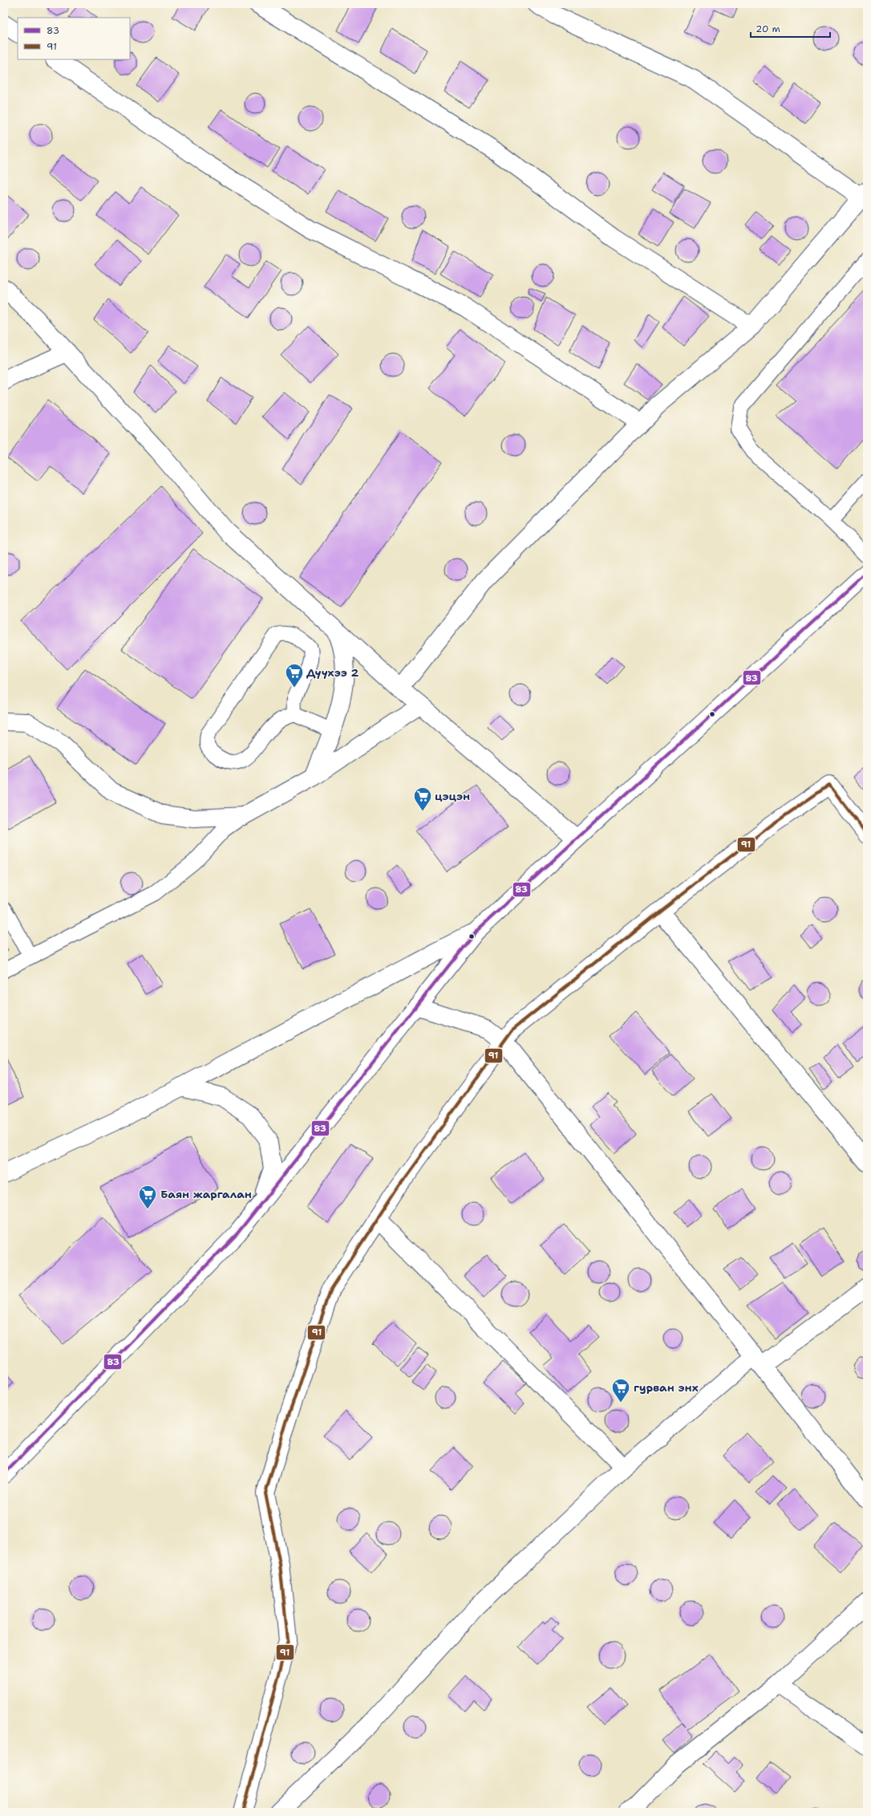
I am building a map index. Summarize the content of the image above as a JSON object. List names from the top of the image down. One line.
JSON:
{"places":{"supermarket":["Дүүхээ 2","цэцэн","Баян жаргалан","гурван энх"]},"lines":["transit line 83","transit line 91"],"legend":["83","91"],"scale_bar":"20 m"}
